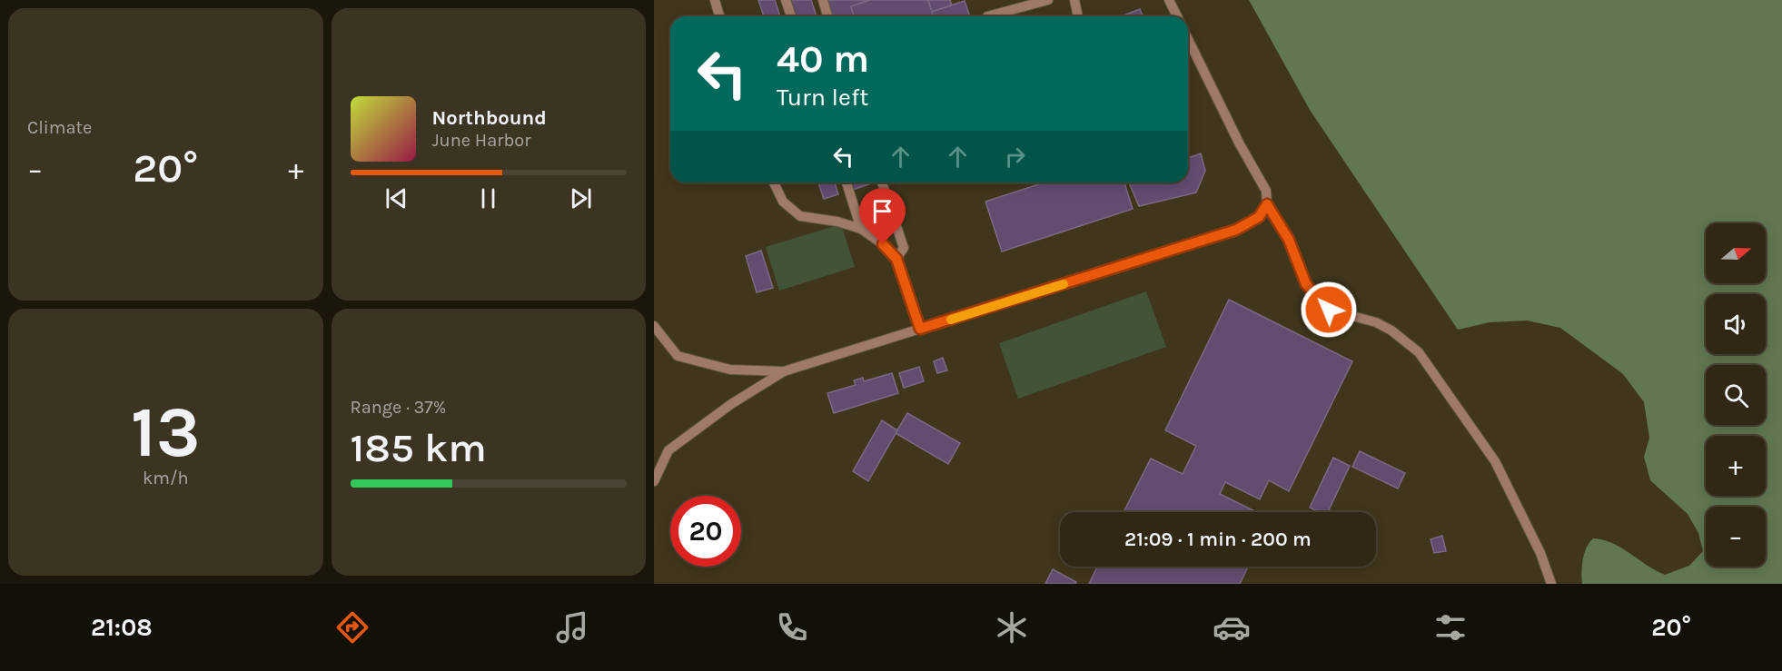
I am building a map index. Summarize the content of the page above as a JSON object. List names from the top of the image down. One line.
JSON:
{"north":"right","page":{"tile":["Climate",["13","km/h"],["Range · 37%","185 km"]],"turn":["40 m","Turn left"],"song":["Northbound","June Harbor"],"heat":["−","20°","+"],"map_buttons":["+","−"],"limit":"20","trip":"21:09 · 1 min · 200 m","tabs":["21:08","20°"]}}
